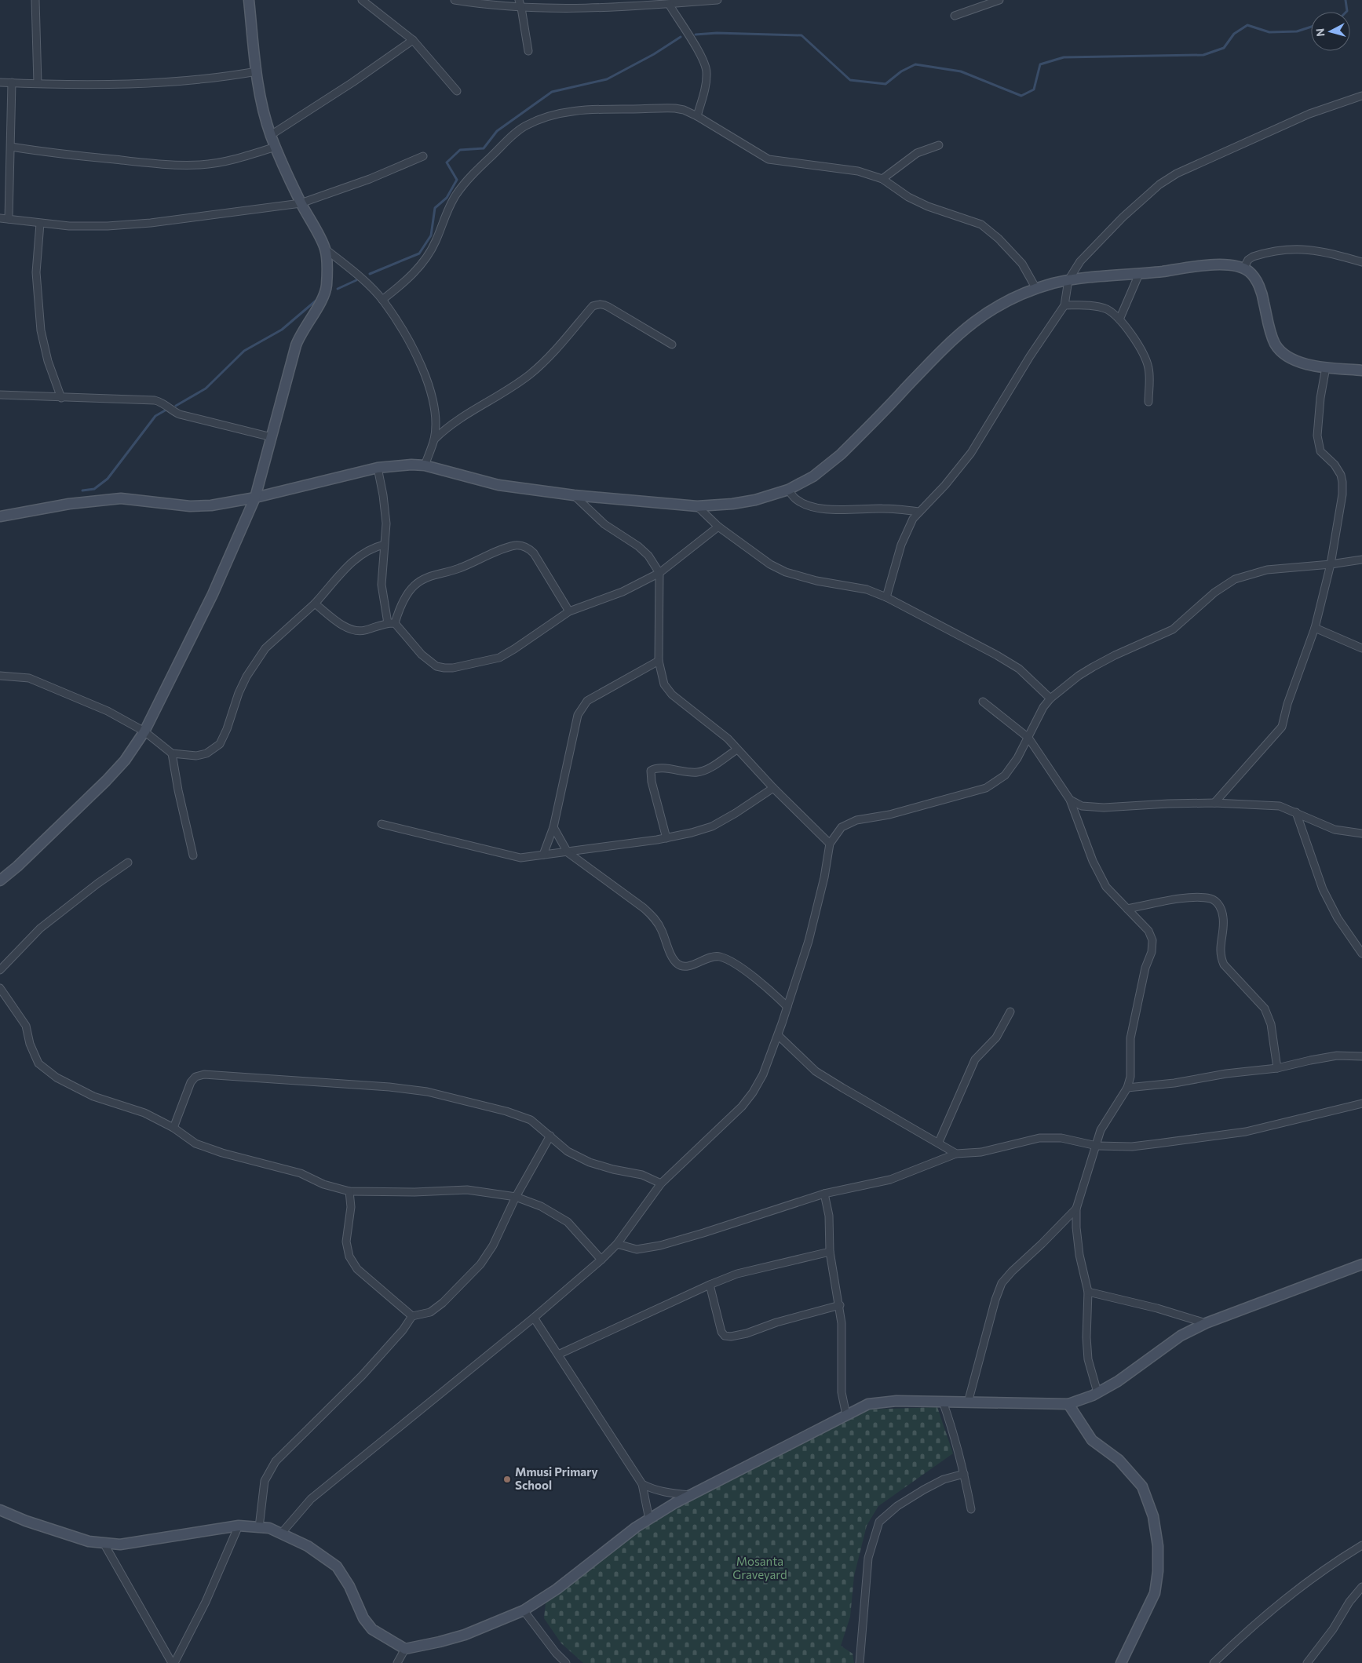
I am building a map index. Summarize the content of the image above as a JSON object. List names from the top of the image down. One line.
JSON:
{"parks":["Mosanta Graveyard"],"places":["Mmusi Primary School"],"north":"left"}
